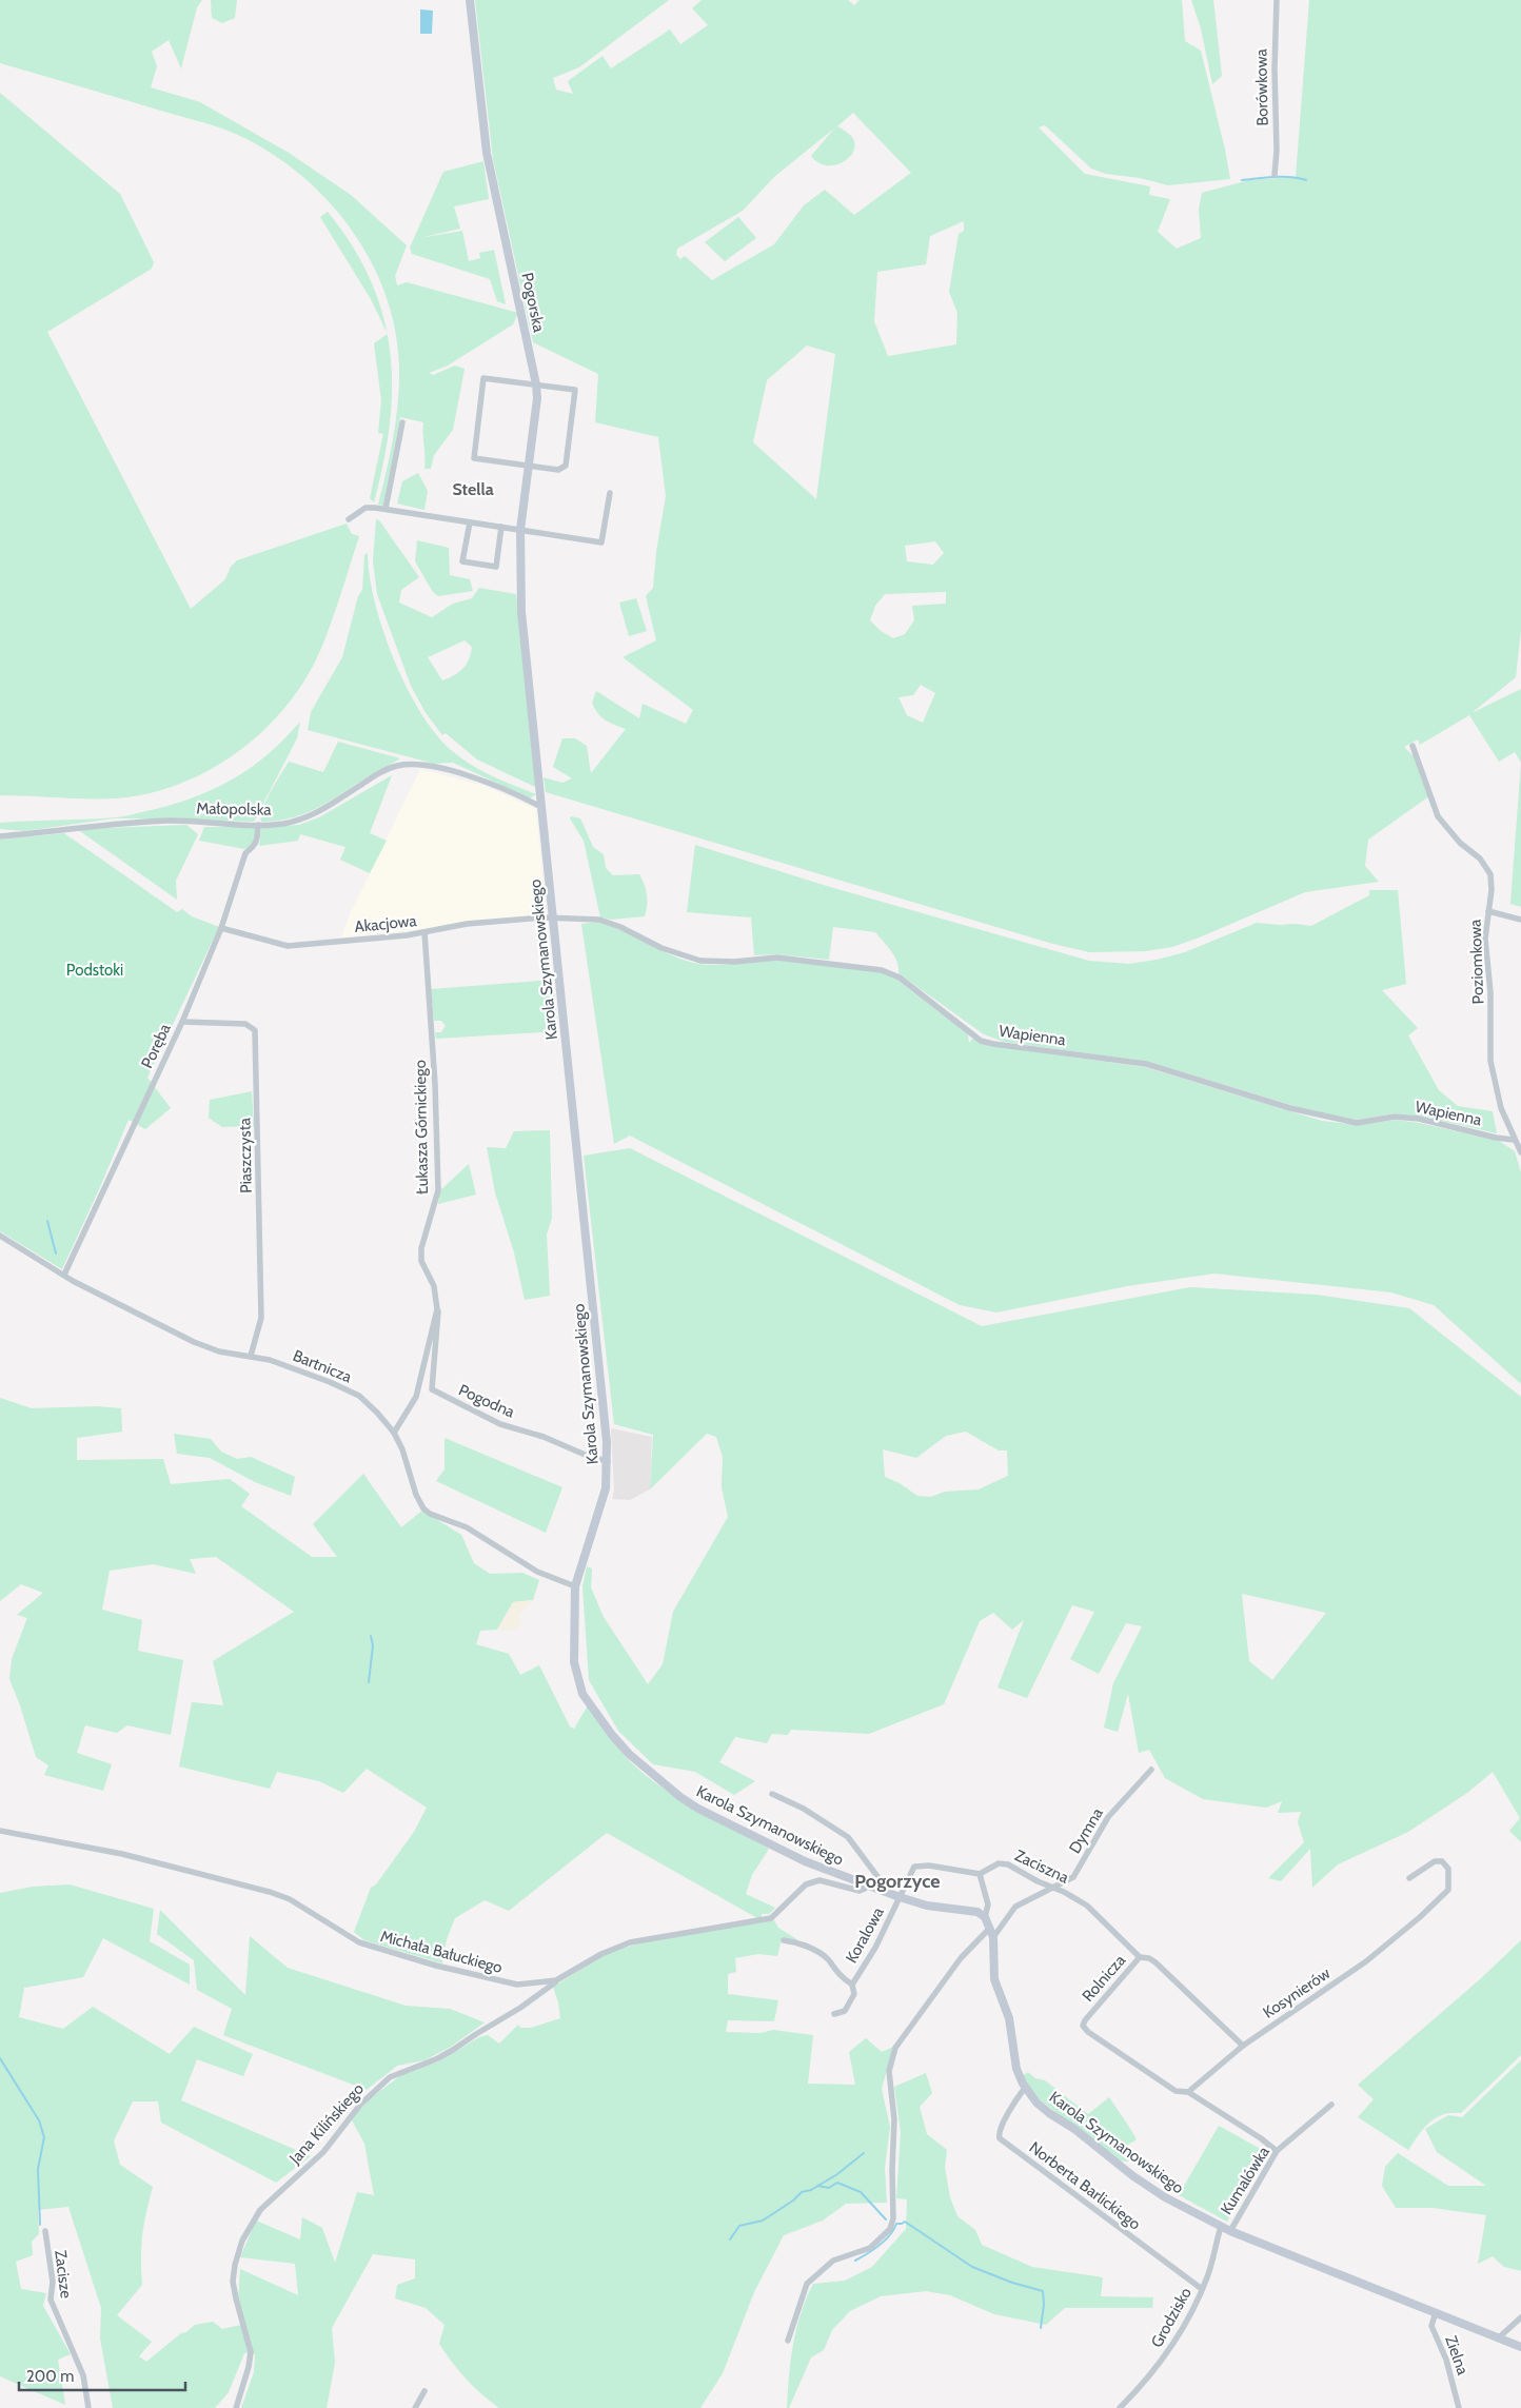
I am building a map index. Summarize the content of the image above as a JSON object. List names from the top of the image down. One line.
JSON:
{"streets":{"street":["Borówkowa","Pogorska","Małopolska","Akacjowa","Karola Szymanowskiego","Poziomkowa","Wapienna","Poręba","Łukasza Górnickiego","Piaszczysta","Bartnicza","Pogodna","Dymna","Zaciszna","Koralowa","Michała Bałuckiego","Rolnicza","Kosynierów","Jana Kilińskiego","Kumalówka","Norberta Barlickiego","Zacisze","Grodzisko","Zielna"]},"crossings":[["Pogorska","Karola Szymanowskiego"],["Małopolska","Karola Szymanowskiego"],["Małopolska","Poręba"],["Akacjowa","Karola Szymanowskiego"],["Akacjowa","Wapienna"],["Akacjowa","Poręba"],["Akacjowa","Łukasza Górnickiego"],["Karola Szymanowskiego","Wapienna"],["Karola Szymanowskiego","Bartnicza"],["Karola Szymanowskiego","Pogodna"],["Karola Szymanowskiego","Dymna"],["Karola Szymanowskiego","Koralowa"],["Karola Szymanowskiego","Michała Bałuckiego"],["Karola Szymanowskiego","Kumalówka"],["Karola Szymanowskiego","Norberta Barlickiego"],["Karola Szymanowskiego","Grodzisko"],["Karola Szymanowskiego","Zielna"],["Poziomkowa","Wapienna"],["Poręba","Piaszczysta"],["Poręba","Bartnicza"],["Łukasza Górnickiego","Bartnicza"],["Łukasza Górnickiego","Pogodna"],["Piaszczysta","Bartnicza"],["Dymna","Zaciszna"],["Zaciszna","Rolnicza"],["Michała Bałuckiego","Jana Kilińskiego"],["Rolnicza","Kosynierów"],["Norberta Barlickiego","Grodzisko"]],"districts":["Stella","Pogorzyce"],"parks":["Podstoki"],"scale_bar":"200 m"}
